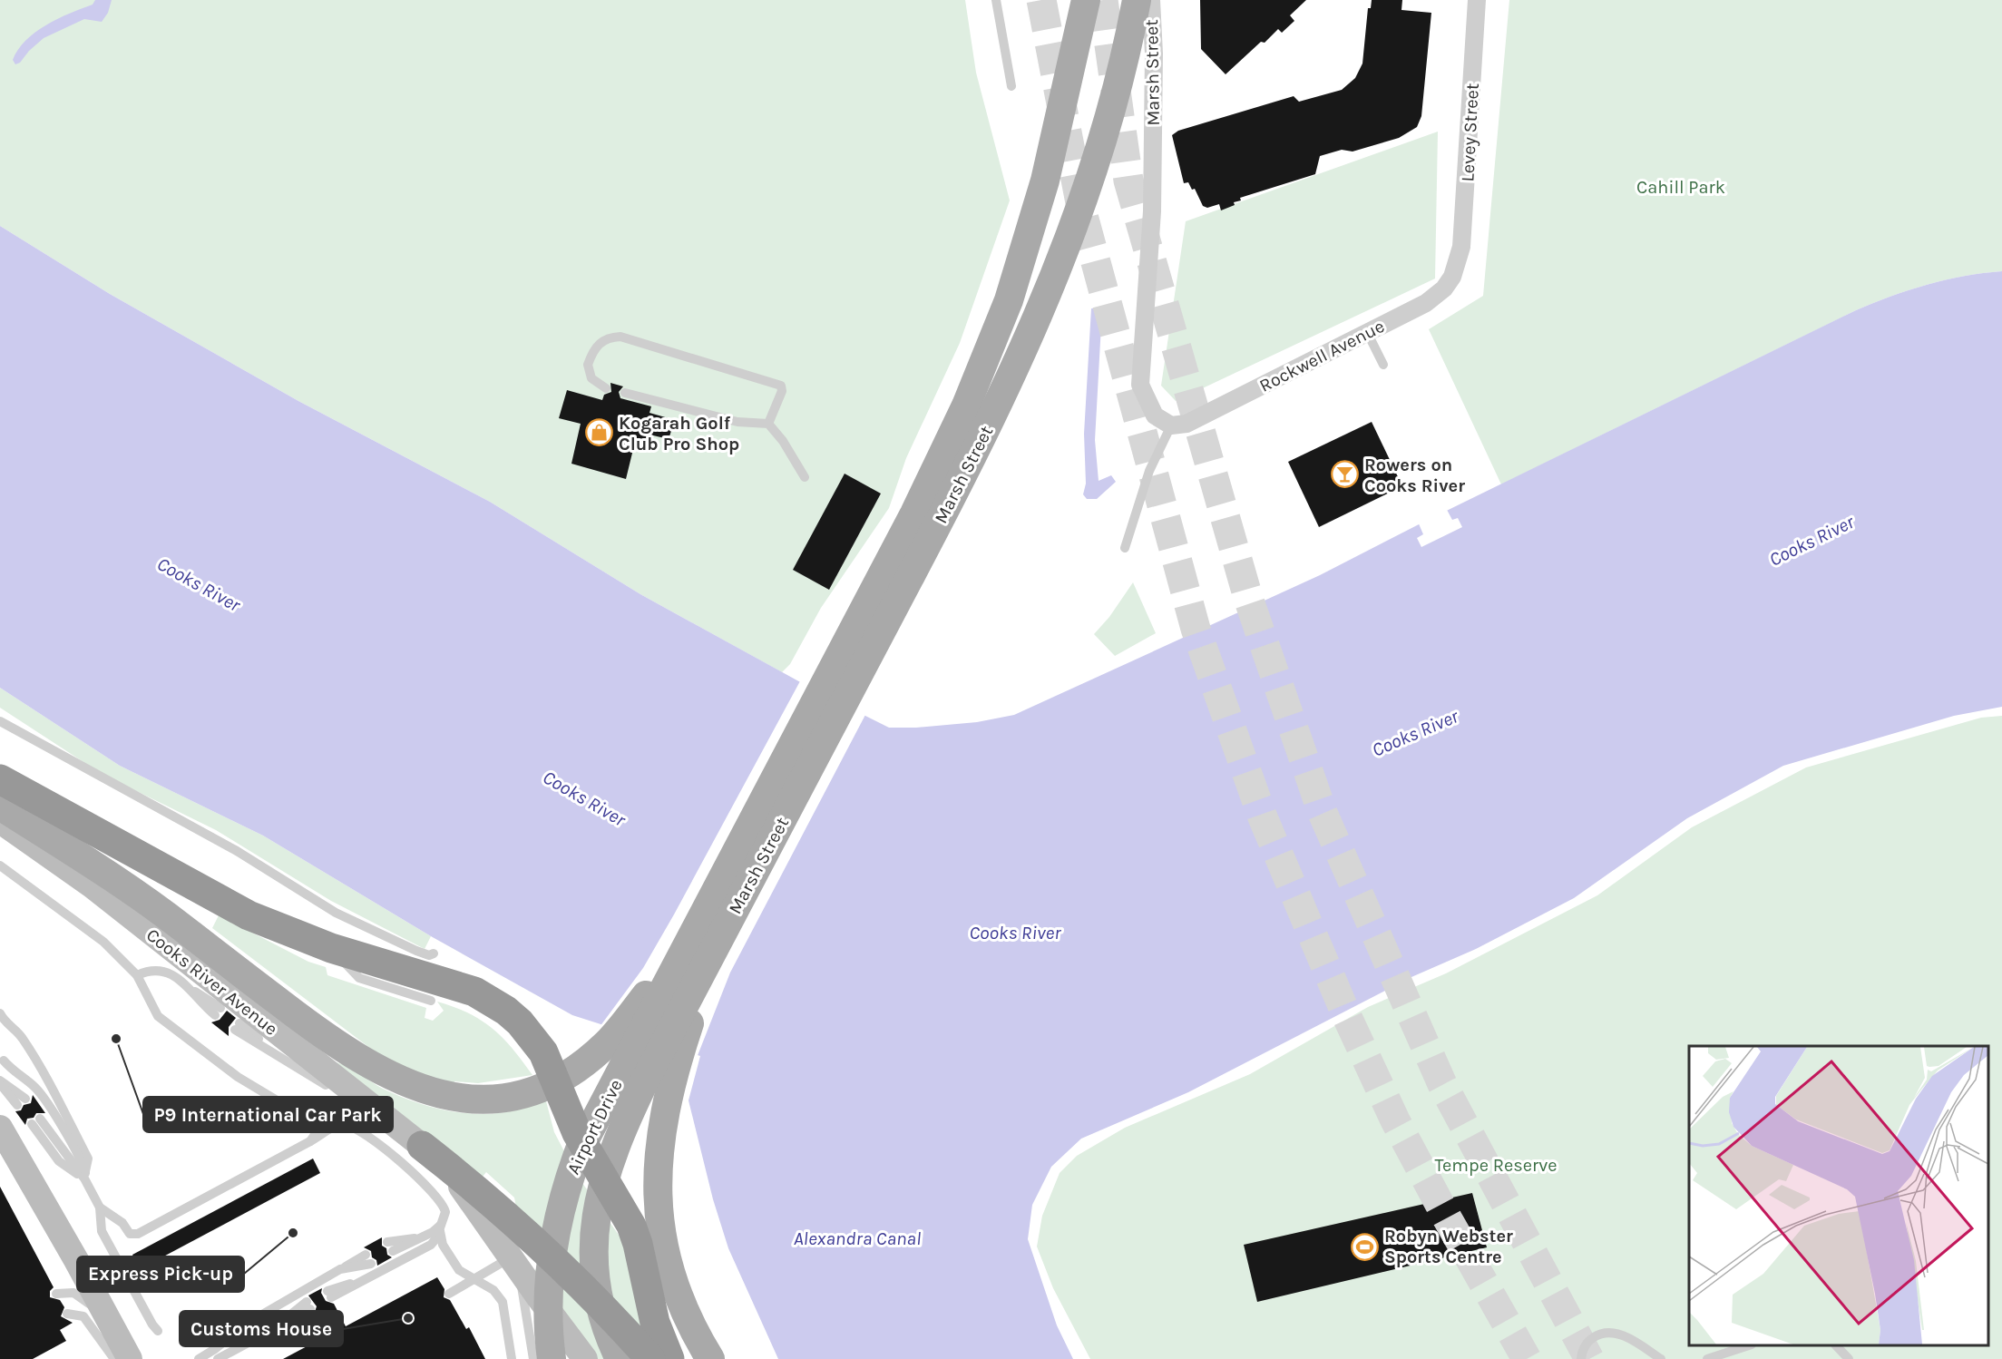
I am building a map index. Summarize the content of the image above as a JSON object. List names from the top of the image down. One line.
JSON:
{"streets":{"main road":["Marsh Street","Airport Drive"],"street":["Levey Street","Rockwell Avenue","Cooks River Avenue"]},"crossings":[["Marsh Street","Rockwell Avenue"],["Marsh Street","Airport Drive"],["Levey Street","Rockwell Avenue"]],"water":["Cooks River","Alexandra Canal"],"parks":["Cahill Park","Tempe Reserve"],"places":{"shop":["Kogarah Golf Club Pro Shop"],"bar":["Rowers on Cooks River"],"other":["P9 International Car Park","Express Pick-up","Customs House"],"sports":["Robyn Webster Sports Centre"]}}
